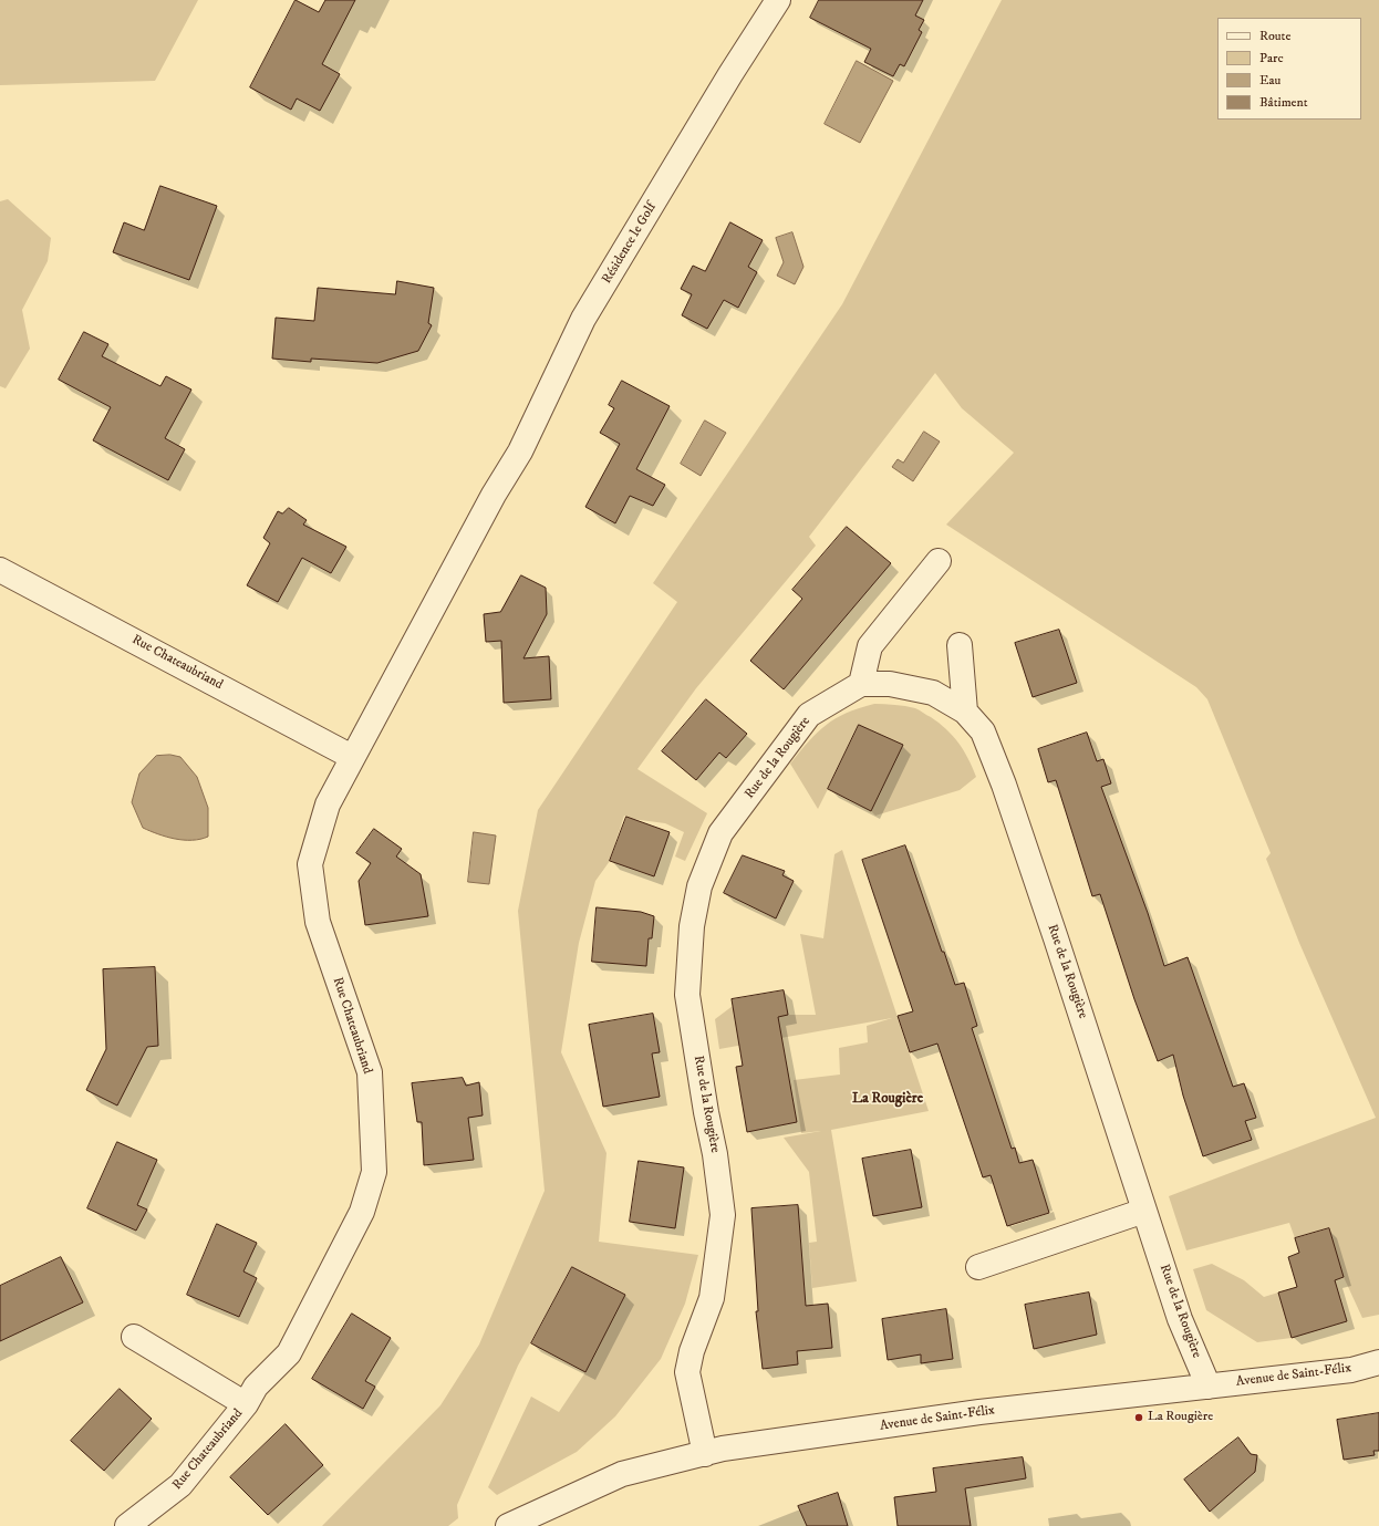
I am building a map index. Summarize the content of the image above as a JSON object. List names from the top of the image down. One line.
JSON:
{"streets":{"street":["Résidence le Golf","Rue Chateaubriand","Rue de la Rougière","Avenue de Saint-Félix"]},"crossings":[["Résidence le Golf","Rue Chateaubriand"],["Rue de la Rougière","Avenue de Saint-Félix"]],"districts":["La Rougière"],"places":["La Rougière"],"legend":["Route","Parc","Eau","Bâtiment"]}
